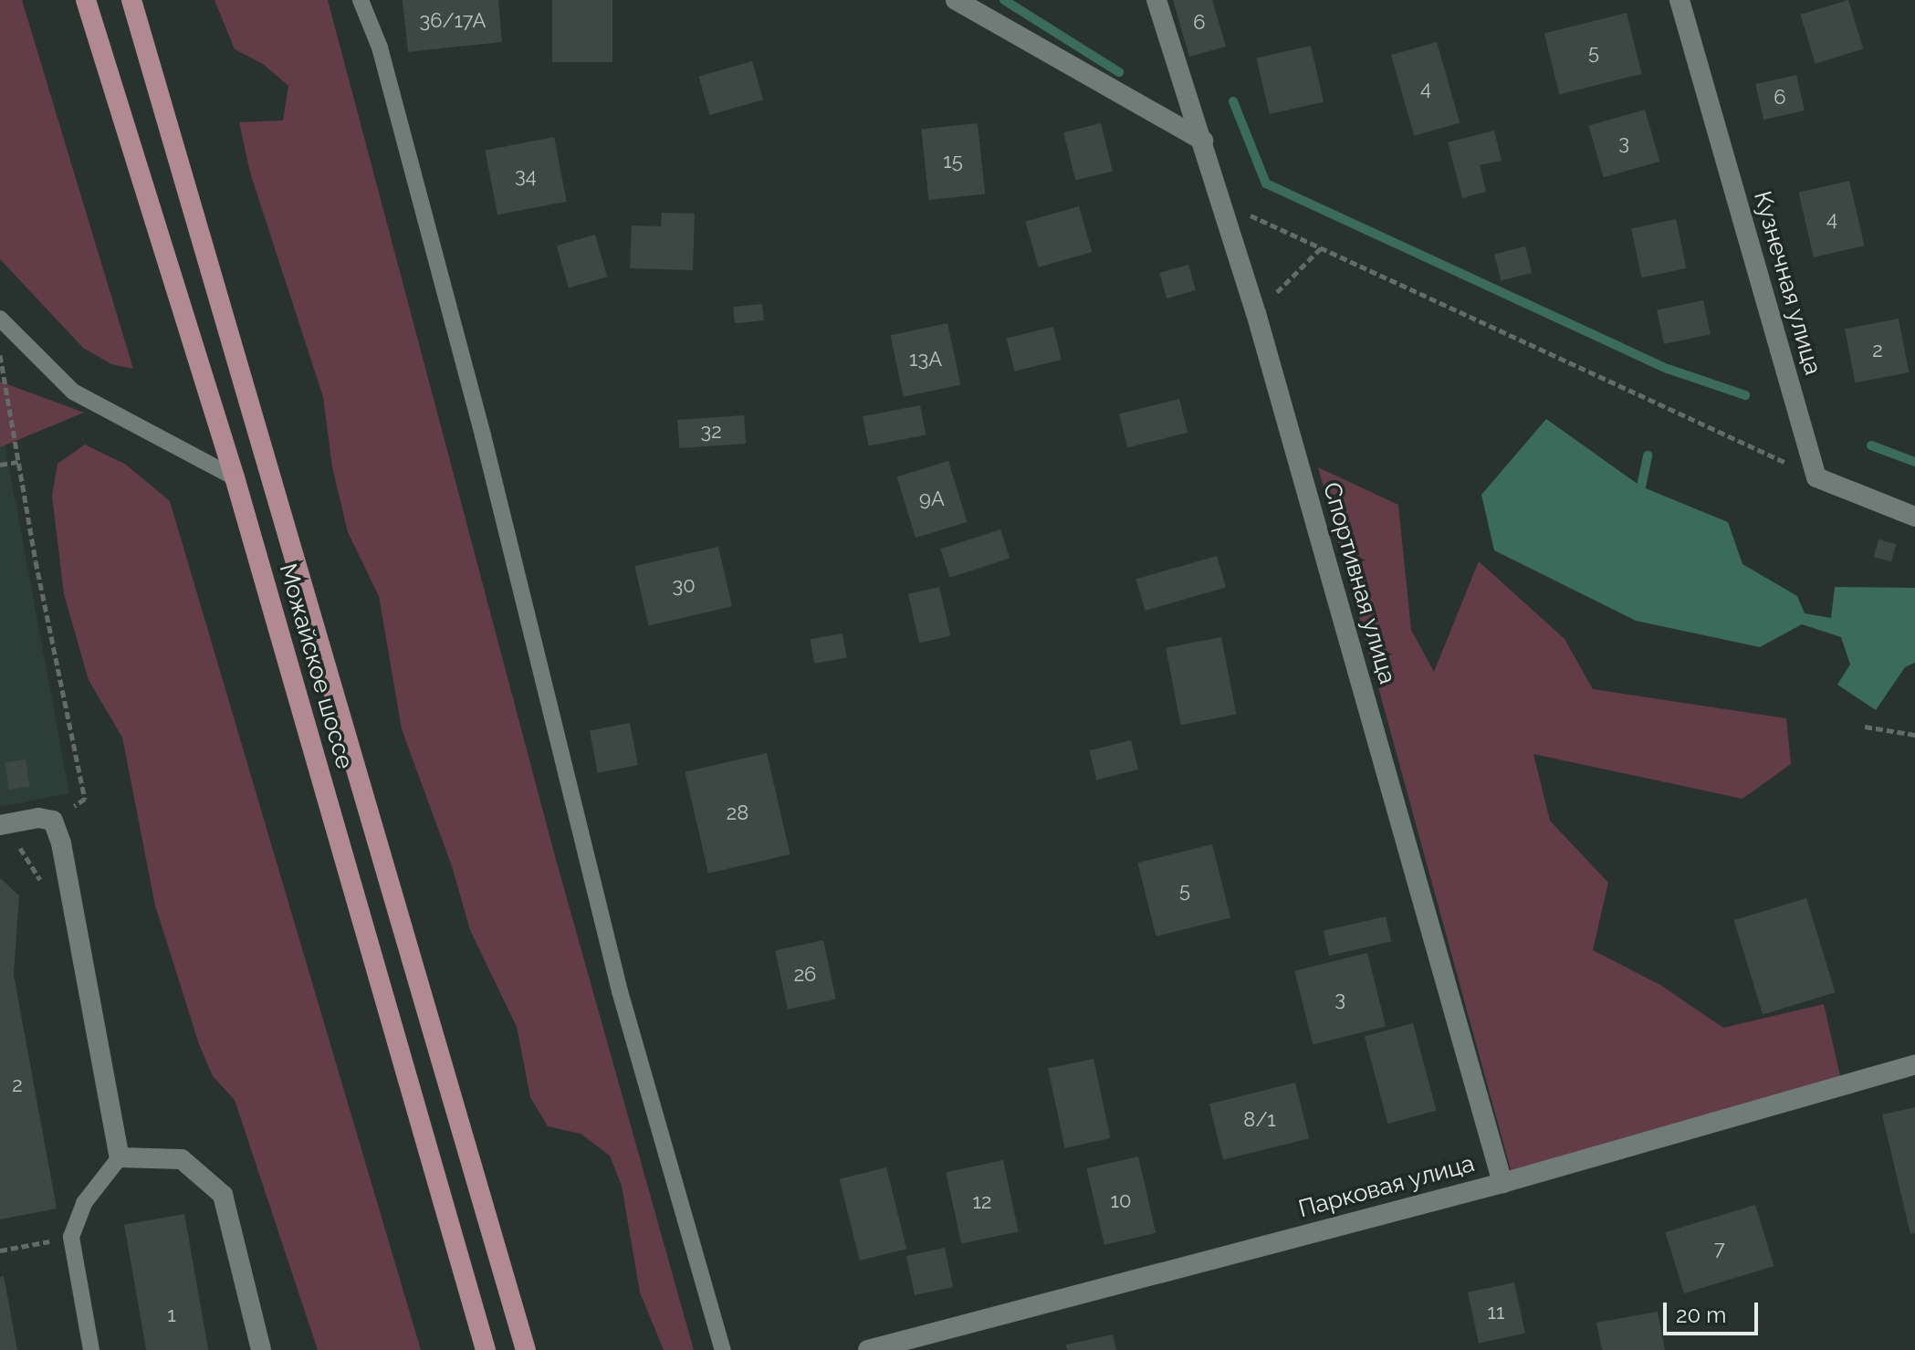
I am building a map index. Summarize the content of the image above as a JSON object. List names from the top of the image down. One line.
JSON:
{"streets":{"main road":["Можайское шоссе"],"street":["Кузнечная улица","Спортивная улица","Парковая улица"]},"crossings":[["Спортивная улица","Парковая улица"]],"house_numbers":["36/17А","6","5","4","6","3","15","34","4","2","13А","32","9А","30","28","5","26","3","2","8/1","10","12","7","11","1"],"scale_bar":"20 m"}
